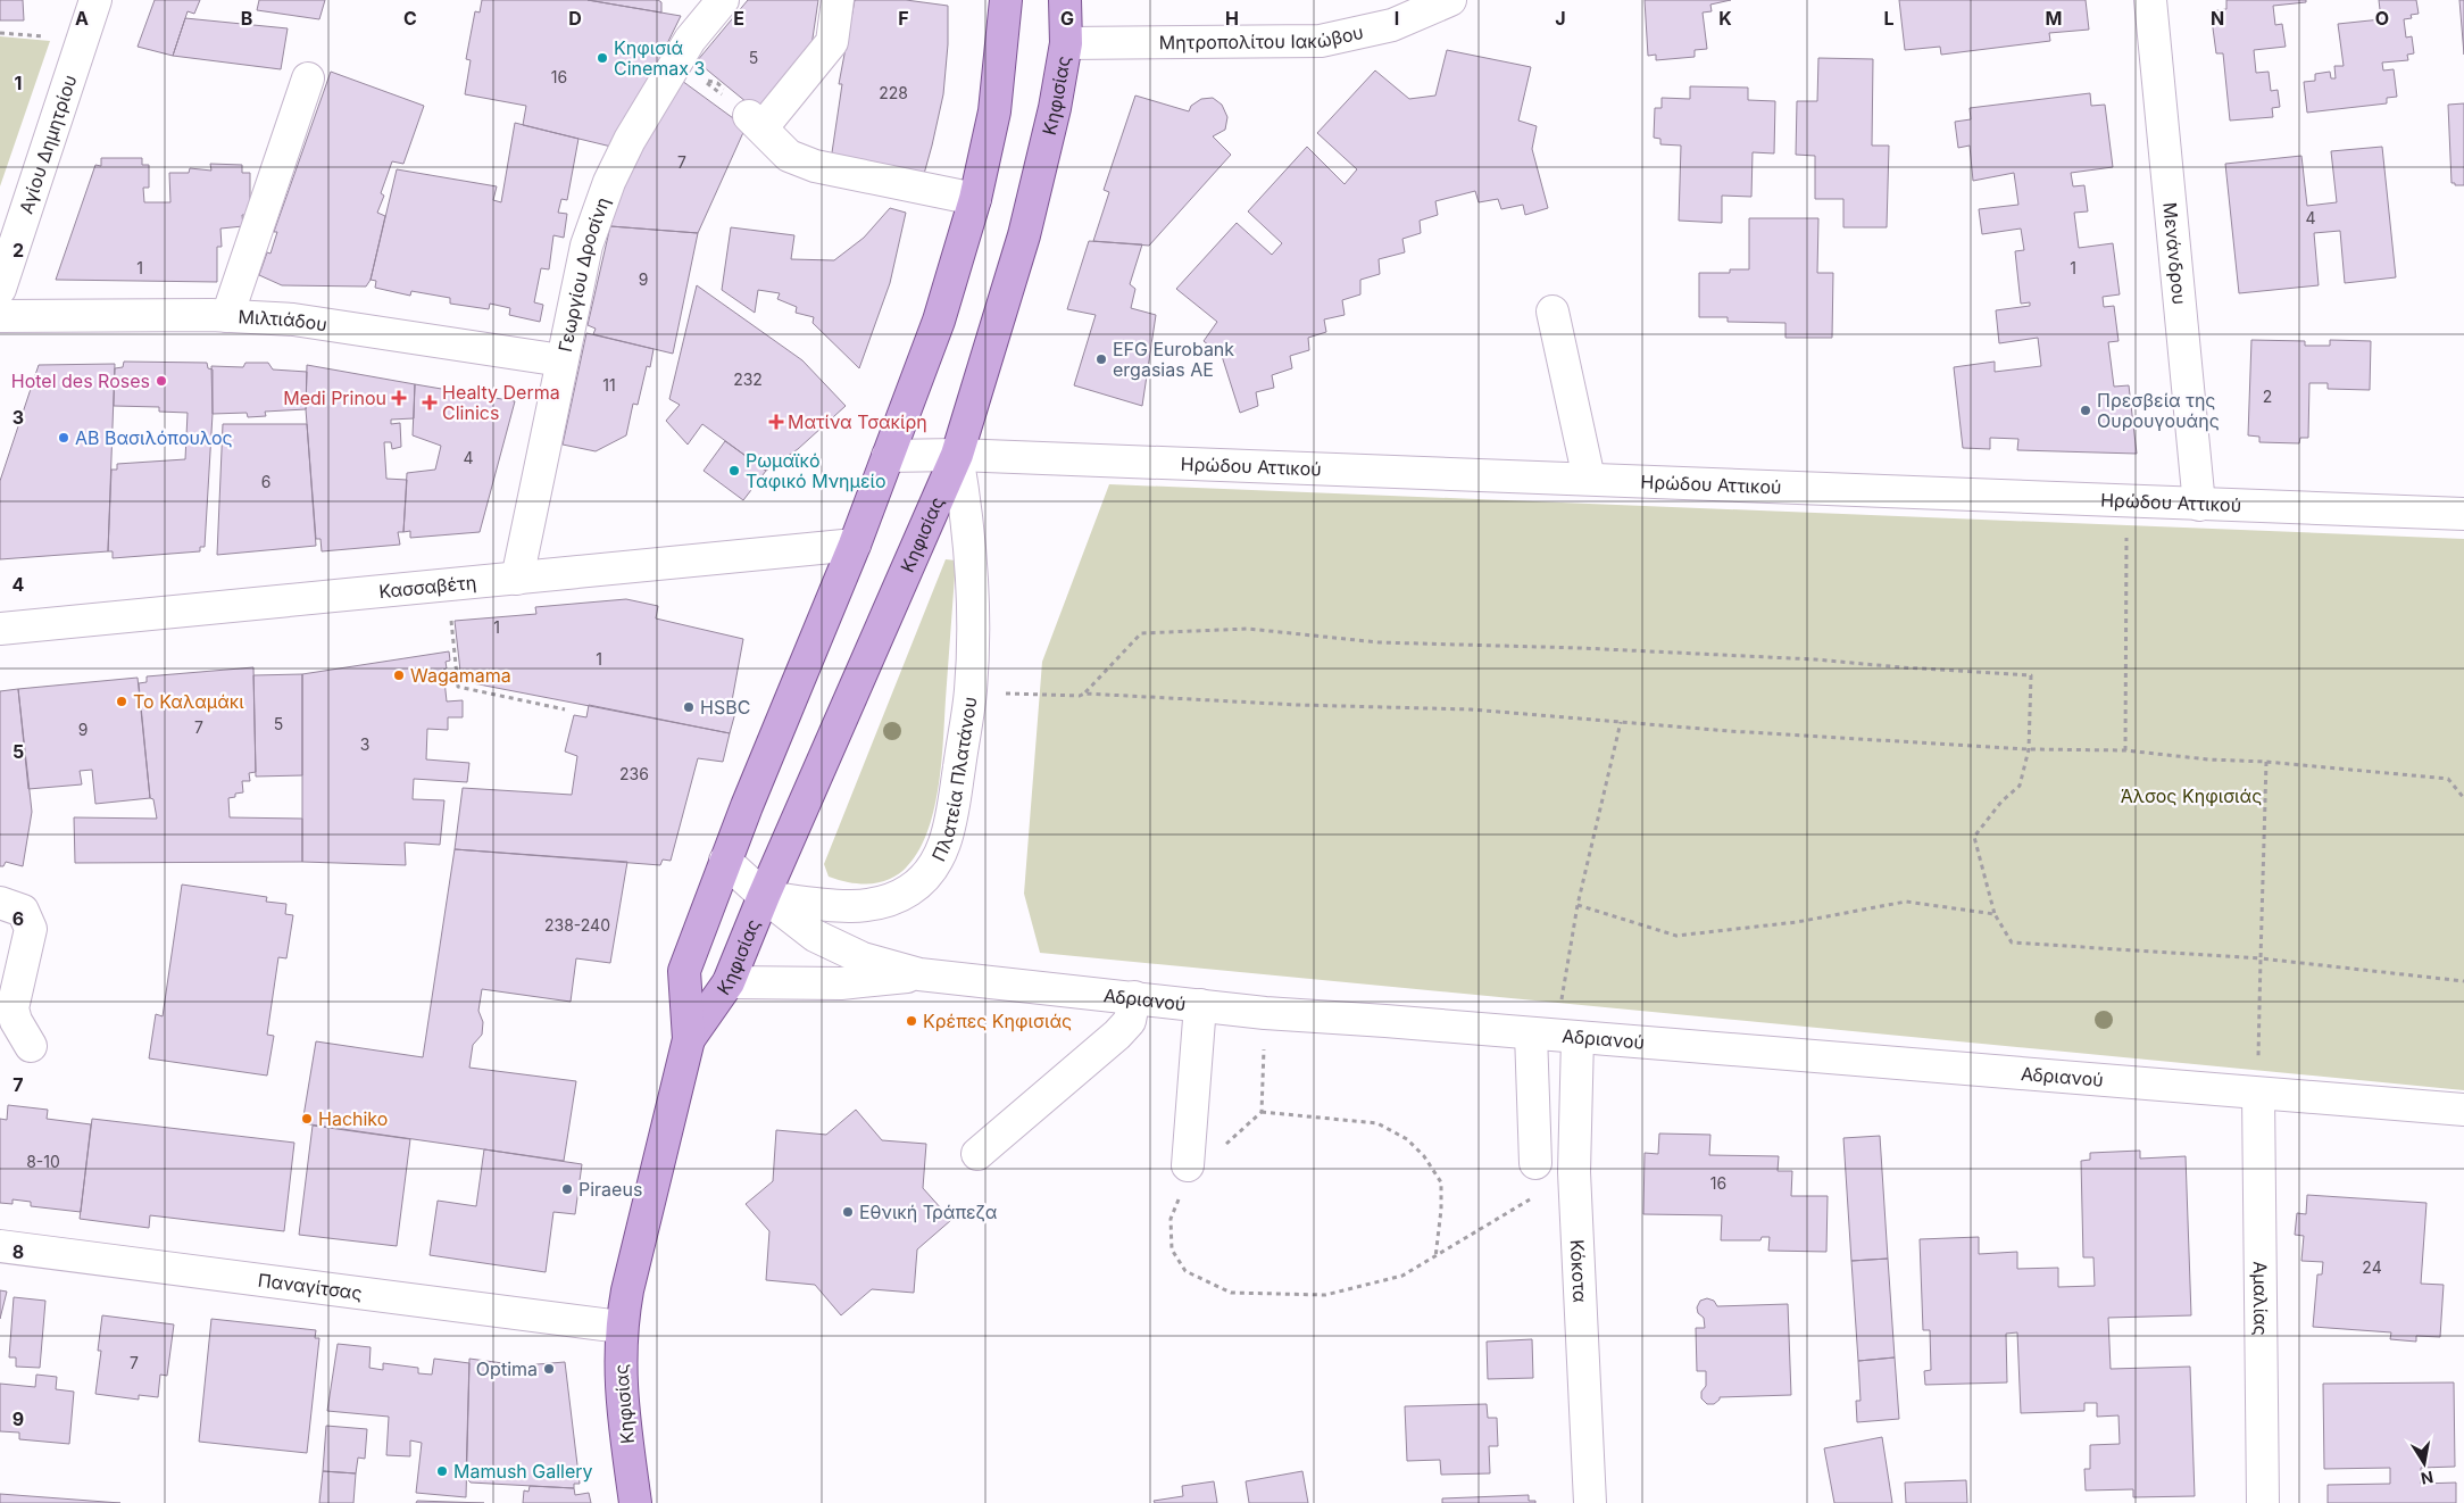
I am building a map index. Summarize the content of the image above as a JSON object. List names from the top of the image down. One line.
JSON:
{"streets":{"main road":["Κηφισίας"],"street":["Μητροπολίτου Ιακώβου","Αγίου Δημητρίου","Μενάνδρου","Γεωργίου Δροσίνη","Μιλτιάδου","Ηρώδου Αττικού","Κασσαβέτη","Πλατεία Πλατάνου","Αδριανού","Κόκοτα","Παναγίτσας","Αμαλίας"]},"crossings":[["Μητροπολίτου Ιακώβου","Κηφισίας"],["Κηφισίας","Ηρώδου Αττικού"],["Κηφισίας","Κασσαβέτη"],["Κηφισίας","Πλατεία Πλατάνου"],["Κηφισίας","Αδριανού"],["Κηφισίας","Παναγίτσας"],["Μενάνδρου","Ηρώδου Αττικού"],["Γεωργίου Δροσίνη","Μιλτιάδου"],["Γεωργίου Δροσίνη","Κασσαβέτη"],["Ηρώδου Αττικού","Πλατεία Πλατάνου"],["Πλατεία Πλατάνου","Αδριανού"],["Αδριανού","Κόκοτα"],["Αδριανού","Αμαλίας"]],"parks":["Άλσος Κηφισιάς"],"places":{"other":["Κηφισιά Cinemax 3","EFG Eurobank ergasias AE","Hotel des Roses","Πρεσβεία της Ουρουγουάης","ΑΒ Βασιλόπουλος","Ρωμαϊκό Ταφικό Μνημείο","Wagamama","Το Καλαμάκι","HSBC","Κρέπες Κηφισιάς","Hachiko","Piraeus","Εθνική Τράπεζα","Optima","Mamush Gallery"],"health":["Medi Prinou","Healty Derma Clinics","Ματίνα Τσακίρη"]},"house_numbers":["5","16","228","7","4","1","1","9","232","11","2","4","6","1","1","5","7","9","3","236","238-240","8-10","16","24","7"],"north":"bottom","grid":{"columns":["A","B","C","D","E","F","G","H","I","J","K","L","M","N","O"],"rows":["1","2","3","4","5","6","7","8","9"]}}
